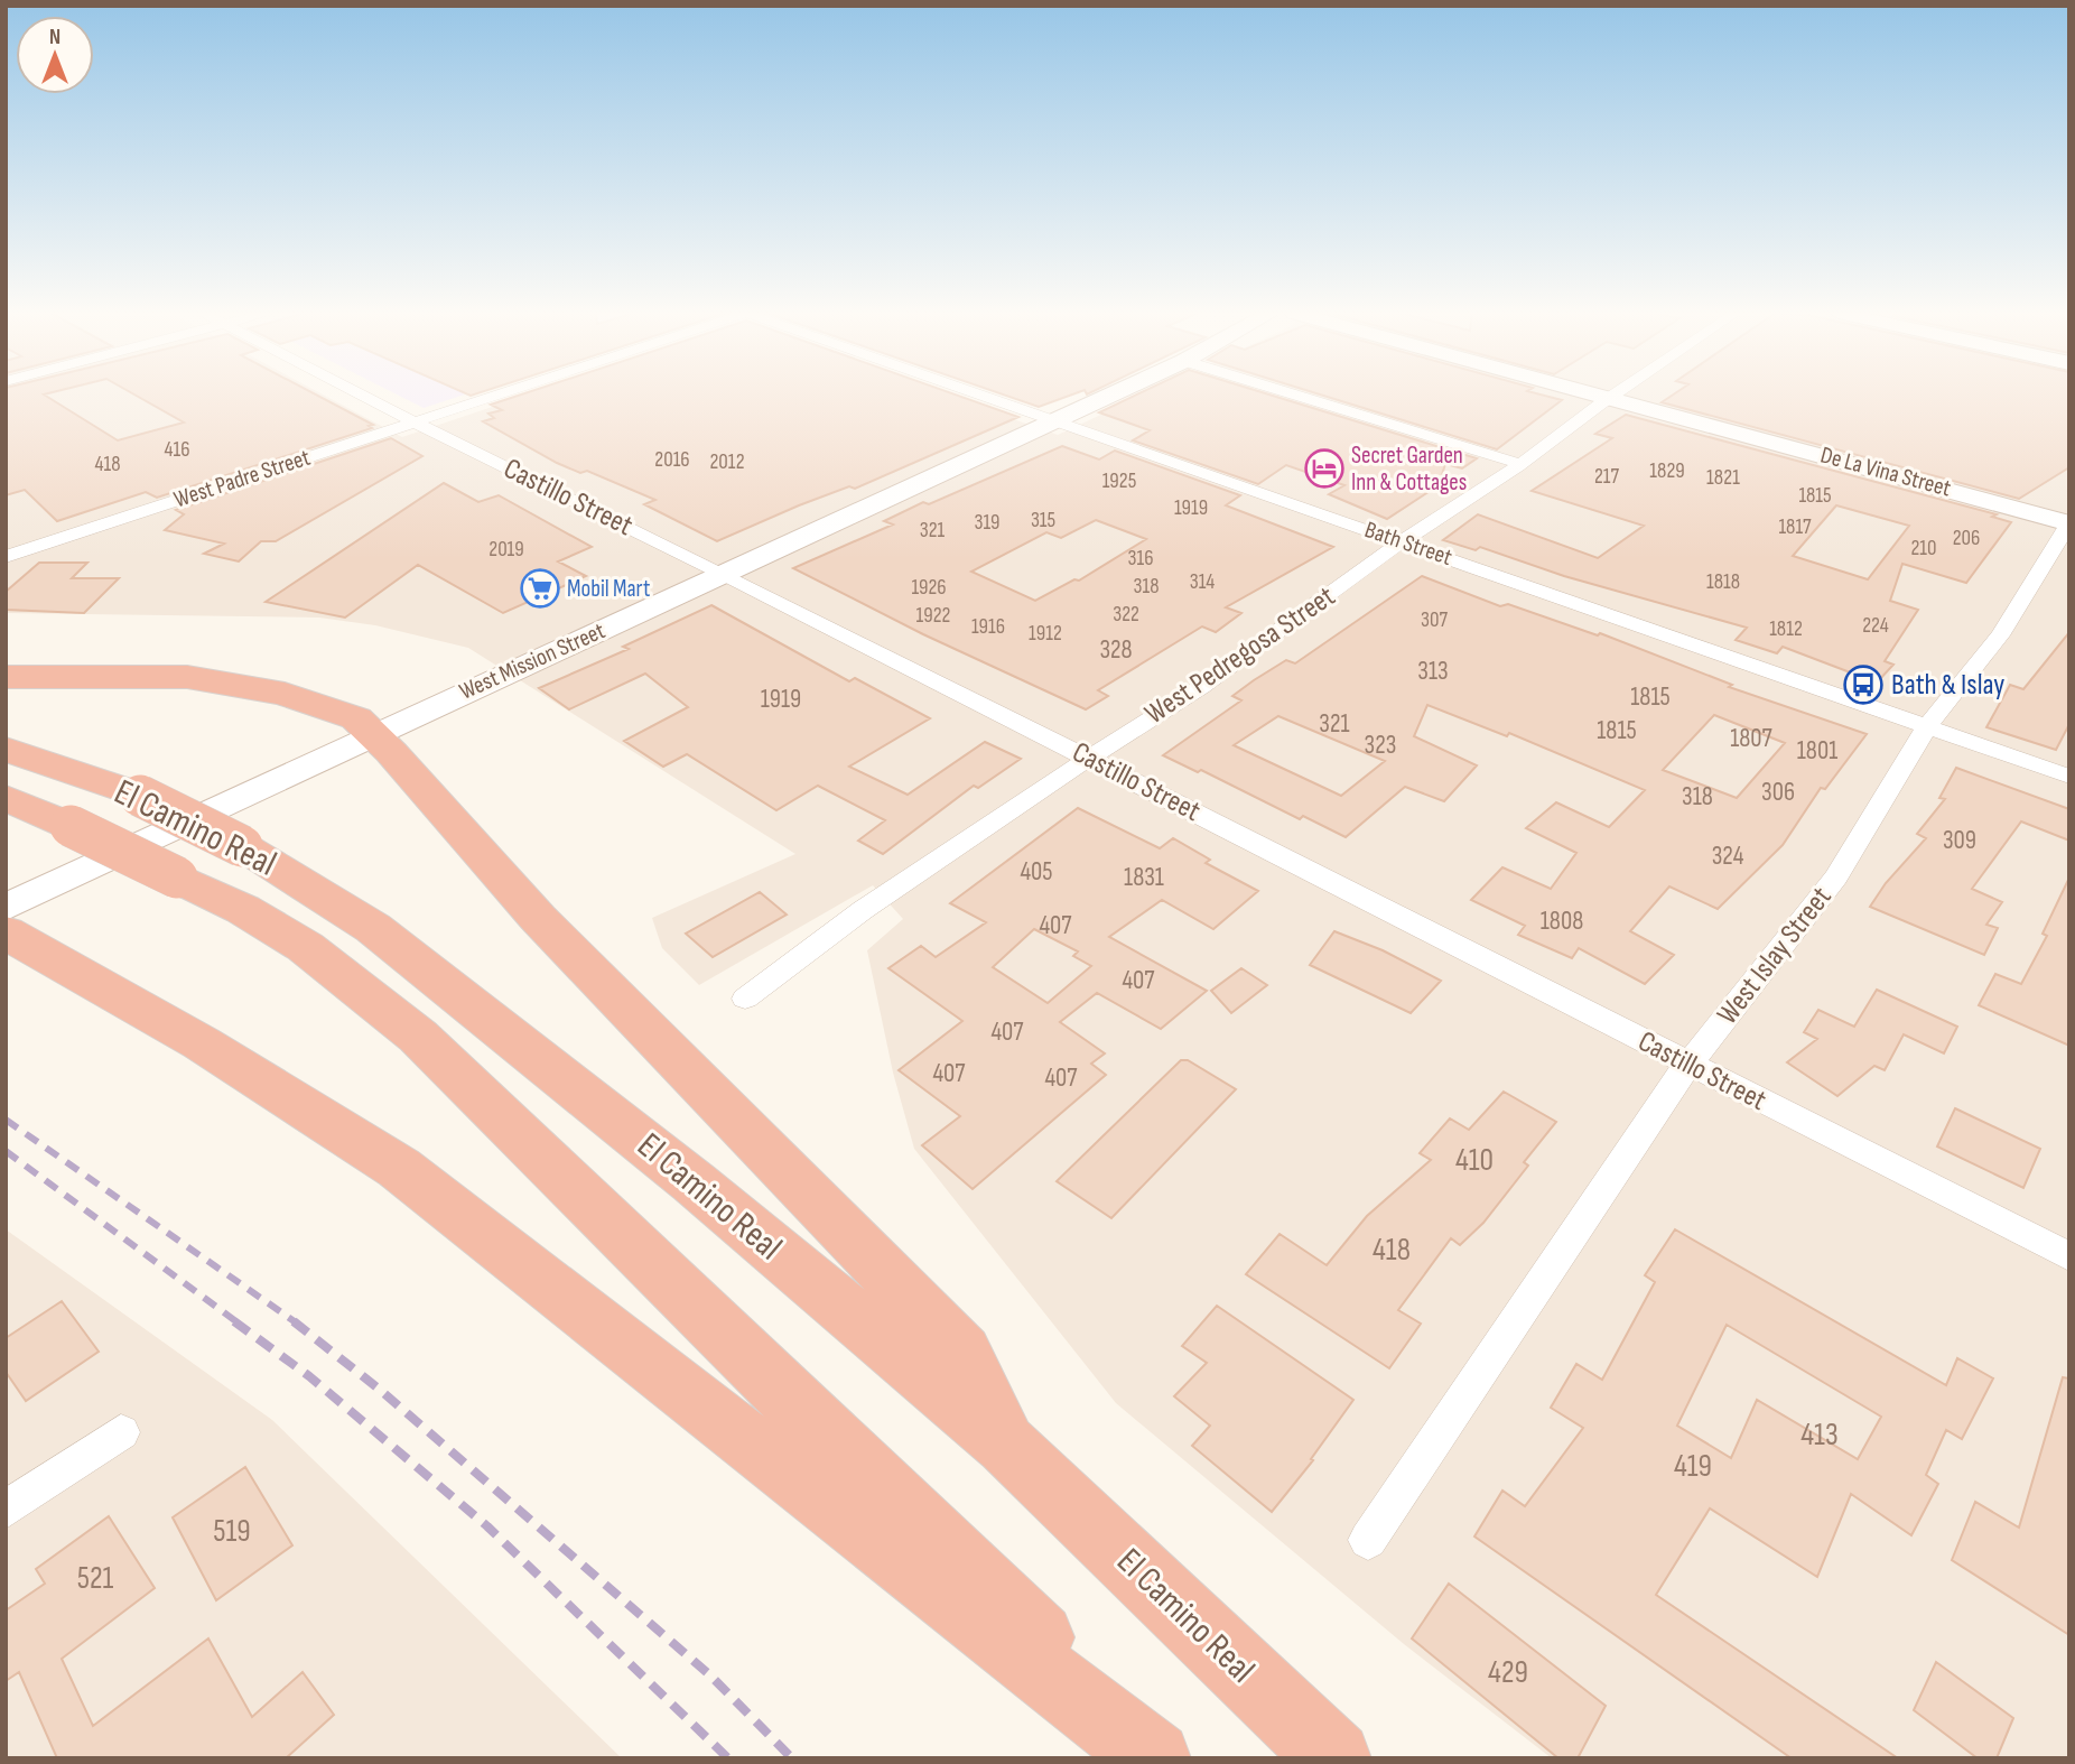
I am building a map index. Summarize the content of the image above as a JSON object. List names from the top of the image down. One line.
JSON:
{"streets":{"highway":["El Camino Real"],"main road":["De La Vina Street","West Mission Street"],"street":["West Padre Street","Castillo Street","Bath Street","West Pedregosa Street","West Islay Street"]},"crossings":[["De La Vina Street","West Pedregosa Street"],["De La Vina Street","West Islay Street"],["West Padre Street","Castillo Street"],["Castillo Street","West Pedregosa Street"],["Castillo Street","West Mission Street"],["Castillo Street","West Islay Street"],["Bath Street","West Pedregosa Street"],["Bath Street","West Mission Street"],["Bath Street","West Islay Street"]],"places":{"hotel":["Secret Garden Inn & Cottages"],"supermarket":["Mobil Mart"],"bus stop":["Bath & Islay"]},"house_numbers":["416","2016","2012","418","1829","217","1821","1925","1815","1919","315","319","1817","321","206","210","2019","316","314","1818","318","1926","322","1922","307","224","1916","1812","1912","328","313","1815","1919","321","1815","1807","323","1801","306","318","309","324","405","1831","1808","407","407","407","407","407","410","418","413","419","519","521","429"],"north":"top"}
